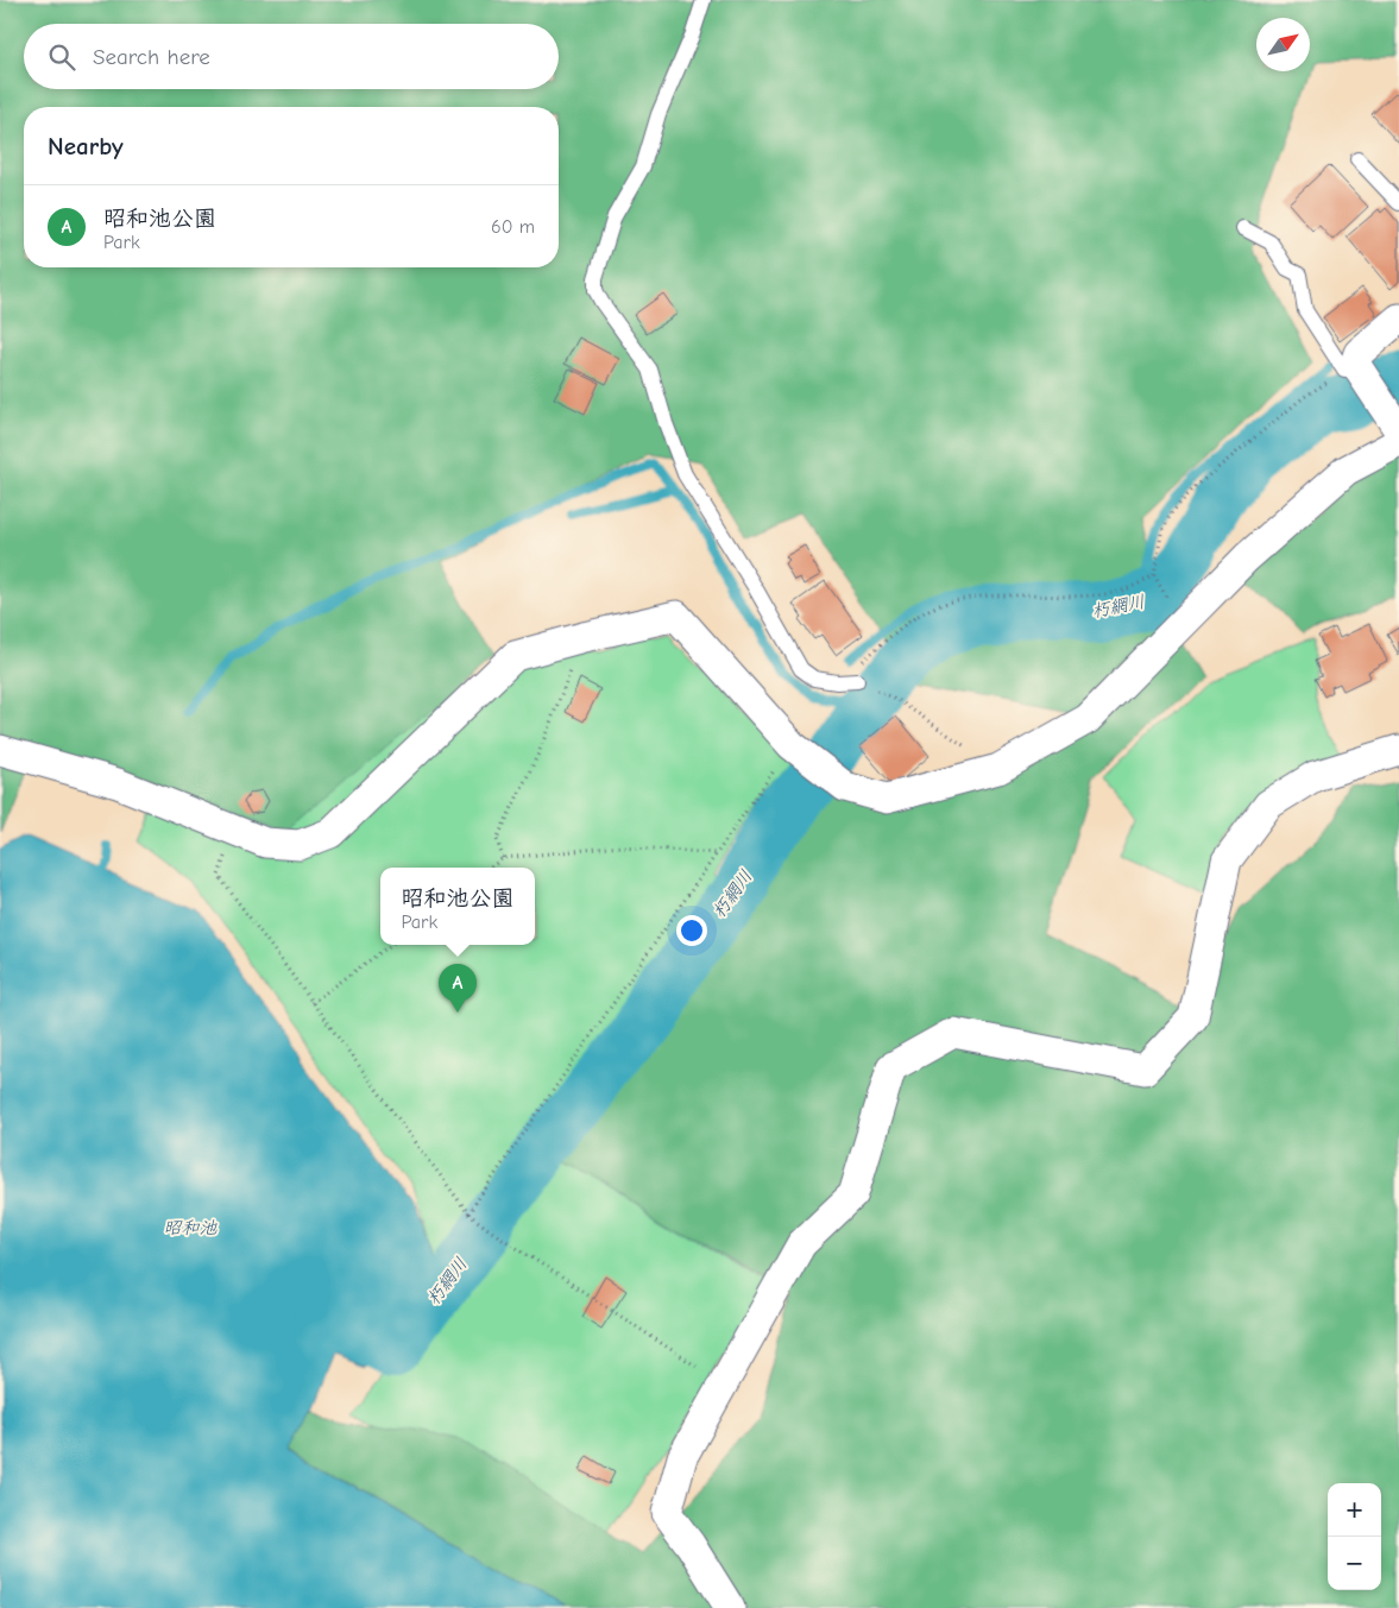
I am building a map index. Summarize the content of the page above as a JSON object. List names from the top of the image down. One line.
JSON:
{"water":["朽網川","昭和池"],"north":"top right","page":{"search":"Search here","heading":"Nearby","list":[{"mark":"A","name":"昭和池公園","note":"Park","value":"60 m"}],"popup":["昭和池公園","Park"],"pins":"A","map_buttons":["+","−"]}}
